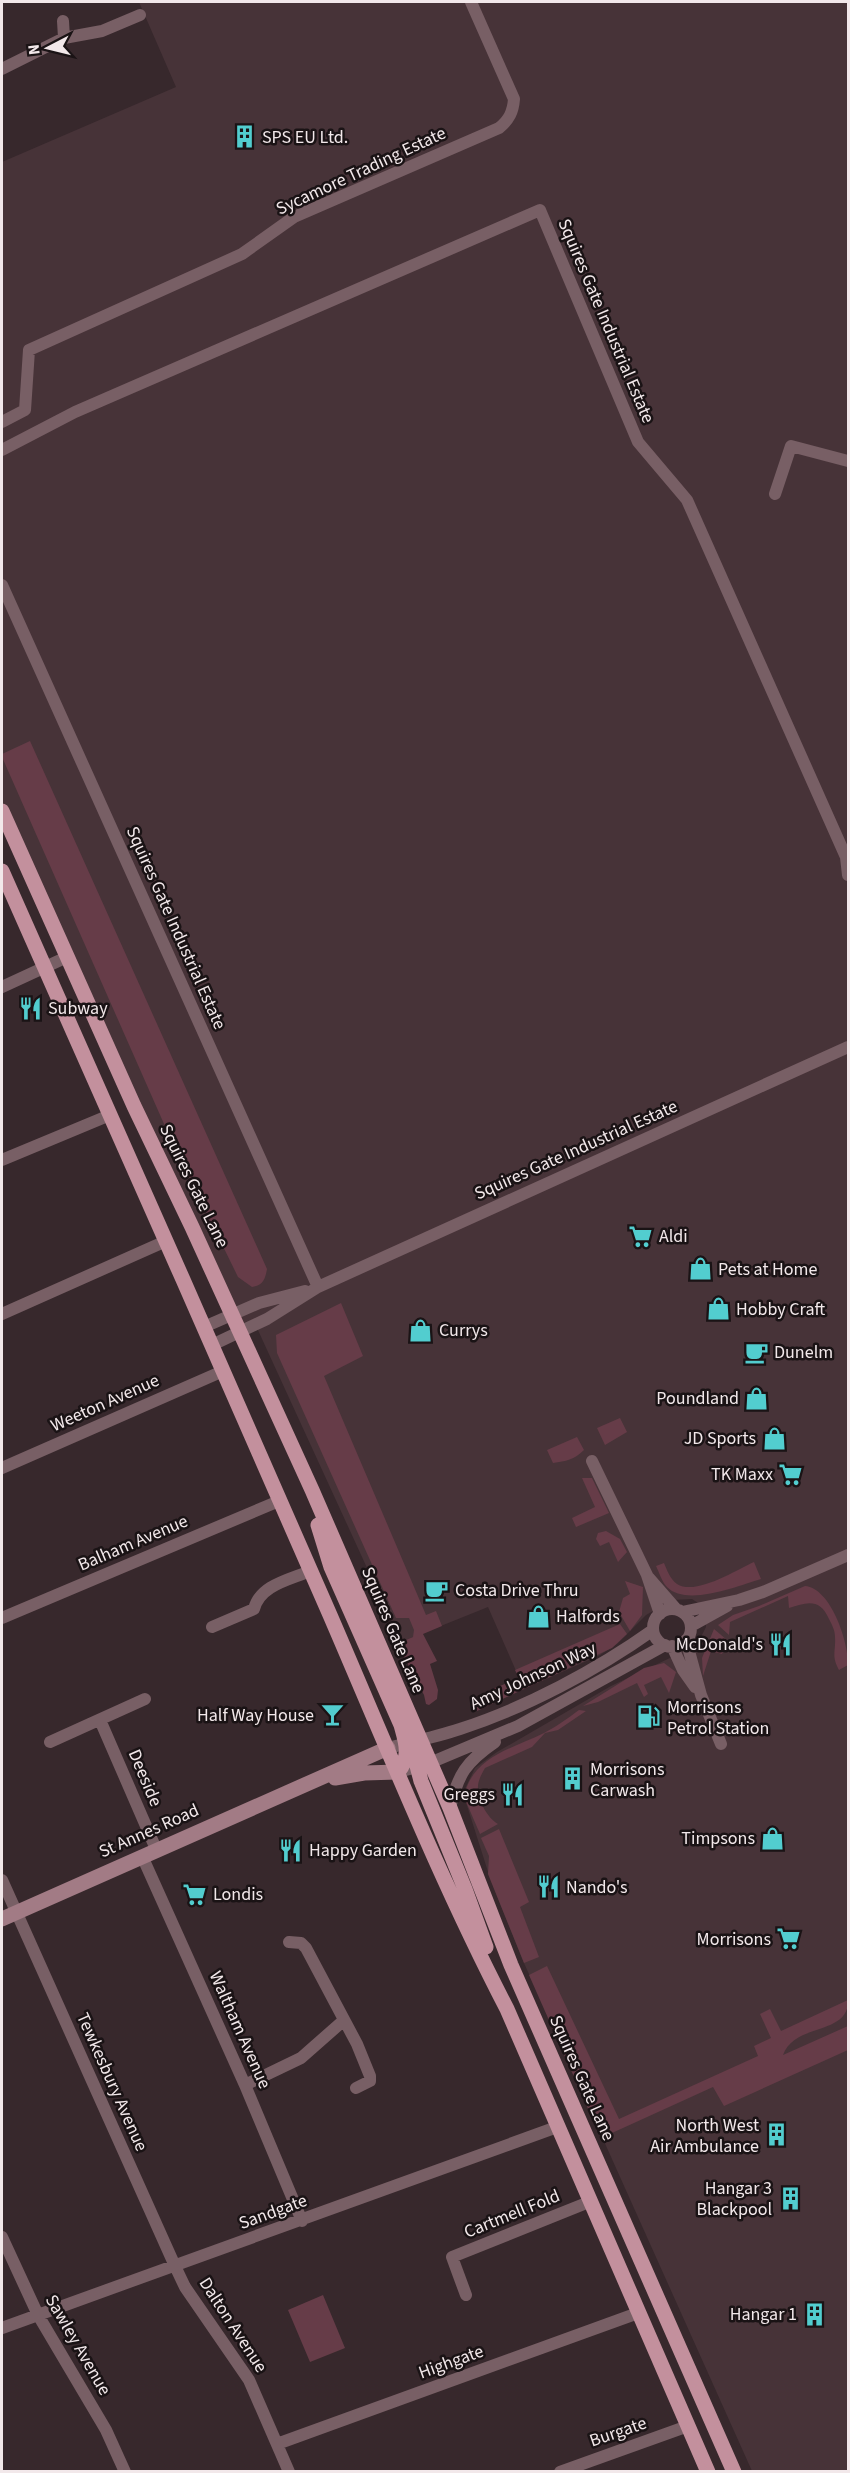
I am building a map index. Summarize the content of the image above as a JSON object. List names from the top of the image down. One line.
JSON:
{"streets":{"main road":["Squires Gate Lane"],"street":["Sycamore Trading Estate","Squires Gate Industrial Estate","Weeton Avenue","Balham Avenue","Amy Johnson Way","Deeside","St Annes Road","Waltham Avenue","Tewkesbury Avenue","Sandgate","Cartmell Fold","Dalton Avenue","Sawley Avenue","Highgate","Burgate"]},"crossings":[["Squires Gate Industrial Estate","Squires Gate Lane"],["Squires Gate Lane","Amy Johnson Way"],["Squires Gate Lane","St Annes Road"],["Amy Johnson Way","St Annes Road"],["Deeside","St Annes Road"],["Deeside","Waltham Avenue"],["St Annes Road","Waltham Avenue"],["St Annes Road","Tewkesbury Avenue"],["Waltham Avenue","Sandgate"],["Tewkesbury Avenue","Sandgate"],["Tewkesbury Avenue","Dalton Avenue"],["Sandgate","Dalton Avenue"],["Sandgate","Sawley Avenue"],["Dalton Avenue","Highgate"]],"places":{"building":["SPS EU Ltd.","Morrisons Carwash","North West Air Ambulance","Hangar 3 Blackpool","Hangar 1"],"restaurant":["Subway","McDonald's","Greggs","Happy Garden","Nando's"],"supermarket":["Aldi","TK Maxx","Londis","Morrisons"],"shop":["Pets at Home","Hobby Craft","Currys","Poundland","JD Sports","Halfords","Timpsons"],"cafe":["Dunelm","Costa Drive Thru"],"bar":["Half Way House"],"fuel station":["Morrisons Petrol Station"]},"north":"left"}
